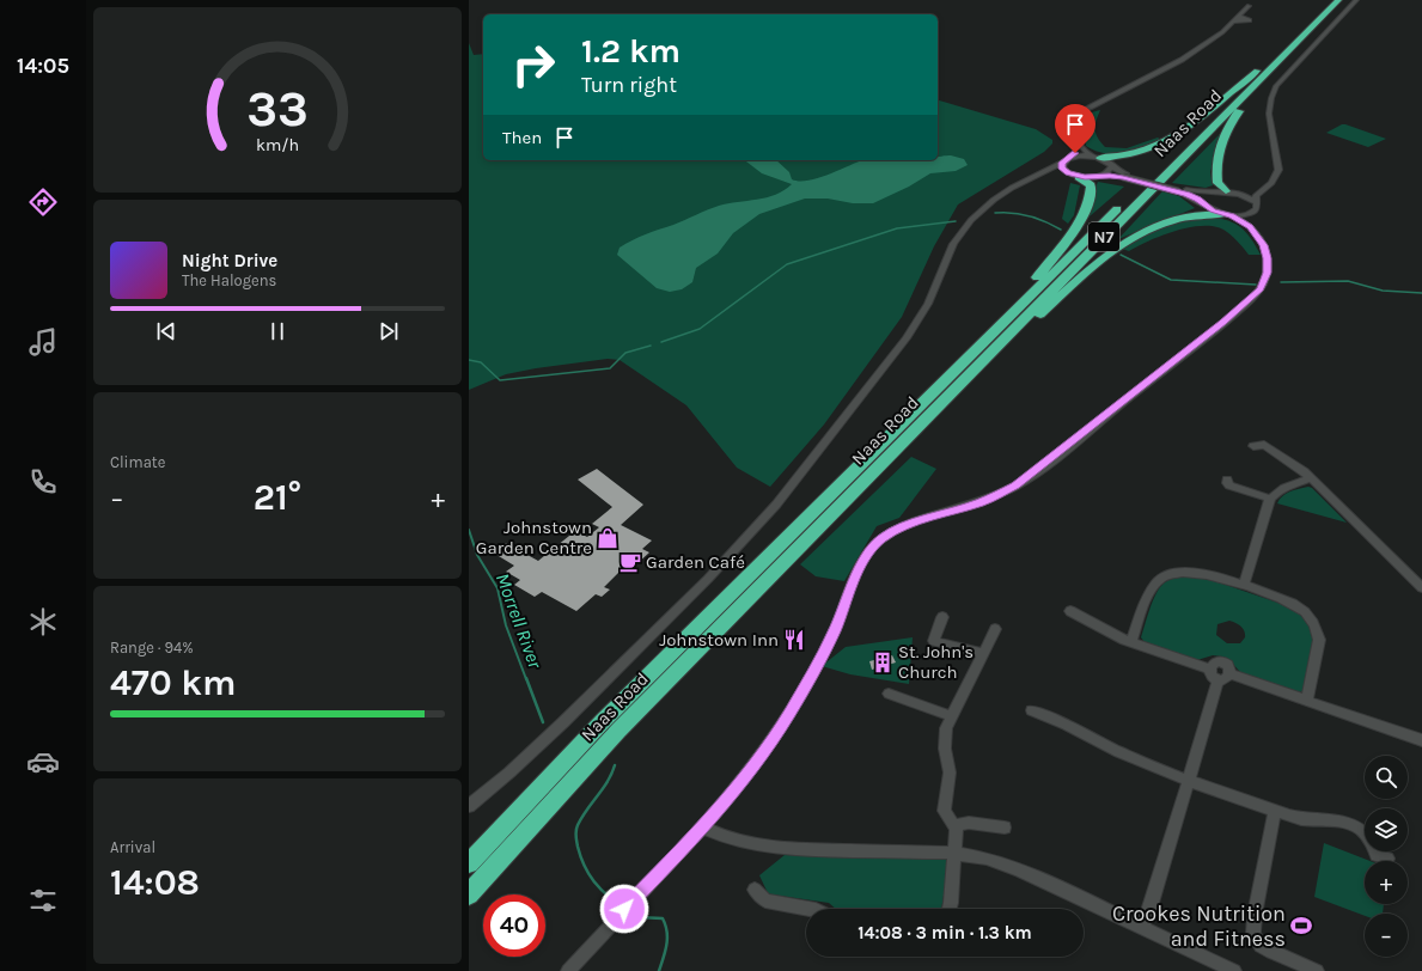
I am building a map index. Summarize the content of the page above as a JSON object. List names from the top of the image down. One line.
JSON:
{"streets":{"highway":["Naas Road","N7"]},"crossings":[["Naas Road","N7"]],"water":["Morrell River"],"places":{"shop":["Johnstown Garden Centre"],"cafe":["Garden Café"],"restaurant":["Johnstown Inn"],"building":["St. John's Church"],"sports":["Crookes Nutrition and Fitness"]},"page":{"tabs":"14:05","turn":["1.2 km","Turn right"],"then":"Then","song":["Night Drive","The Halogens"],"tile":["Climate",["Range · 94%","470 km"],["Arrival","14:08"]],"heat":["−","21°","+"],"map_buttons":["+","−"],"limit":"40","trip":"14:08 · 3 min · 1.3 km","gauge":["33","km/h"]}}
